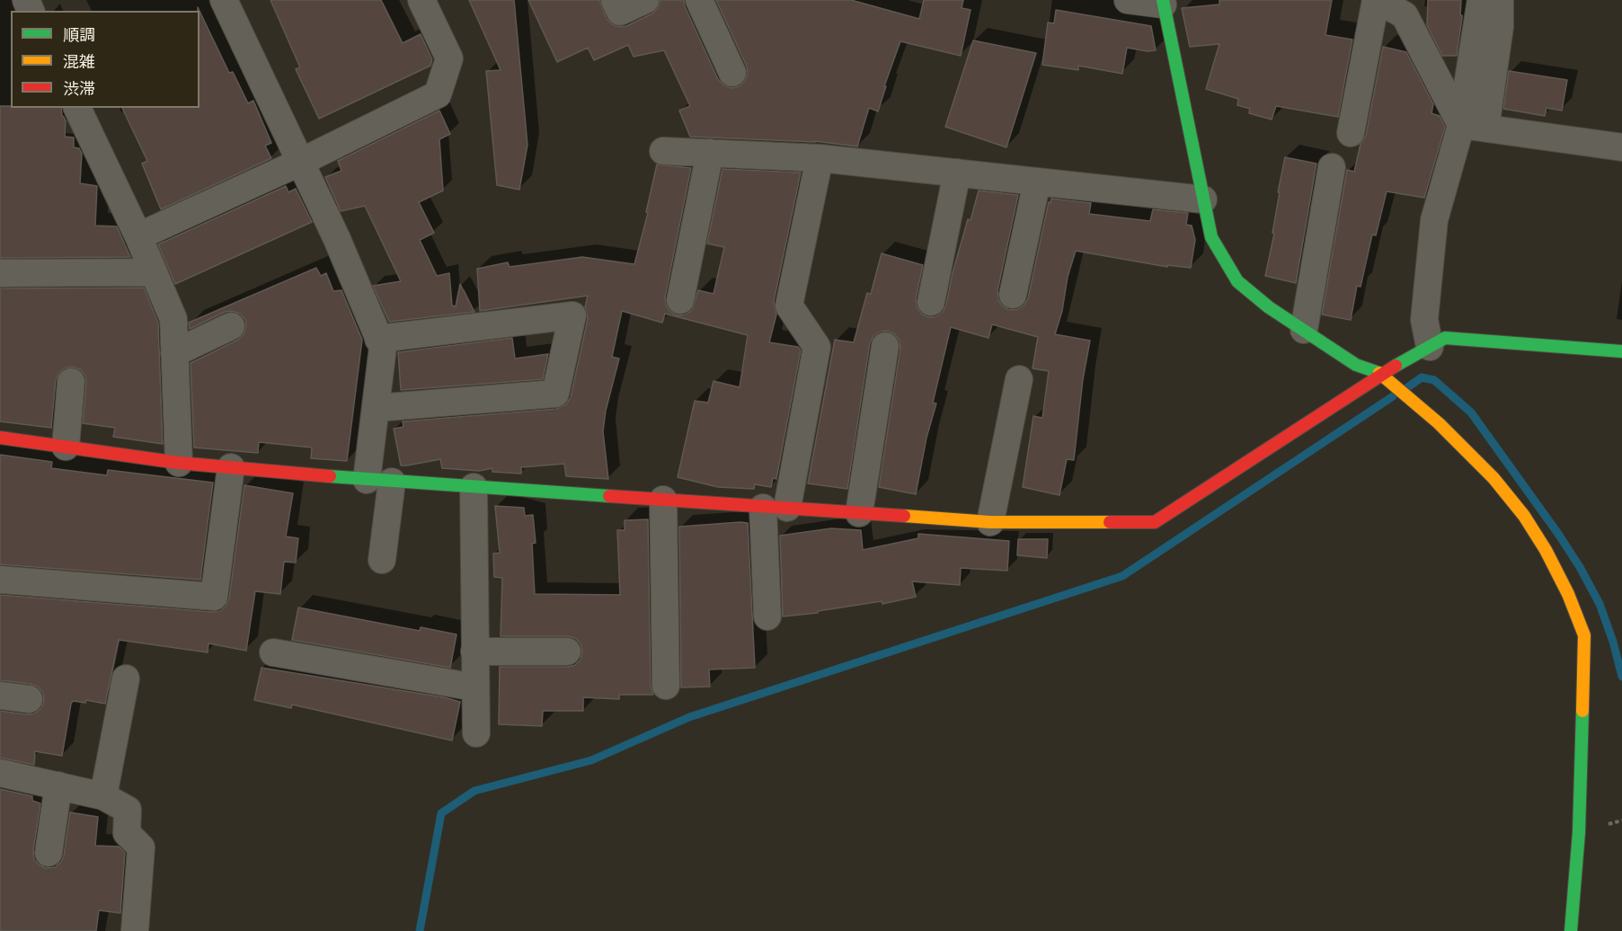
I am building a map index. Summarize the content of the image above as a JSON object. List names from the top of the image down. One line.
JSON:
{"legend":["順調","混雑","渋滞"]}
